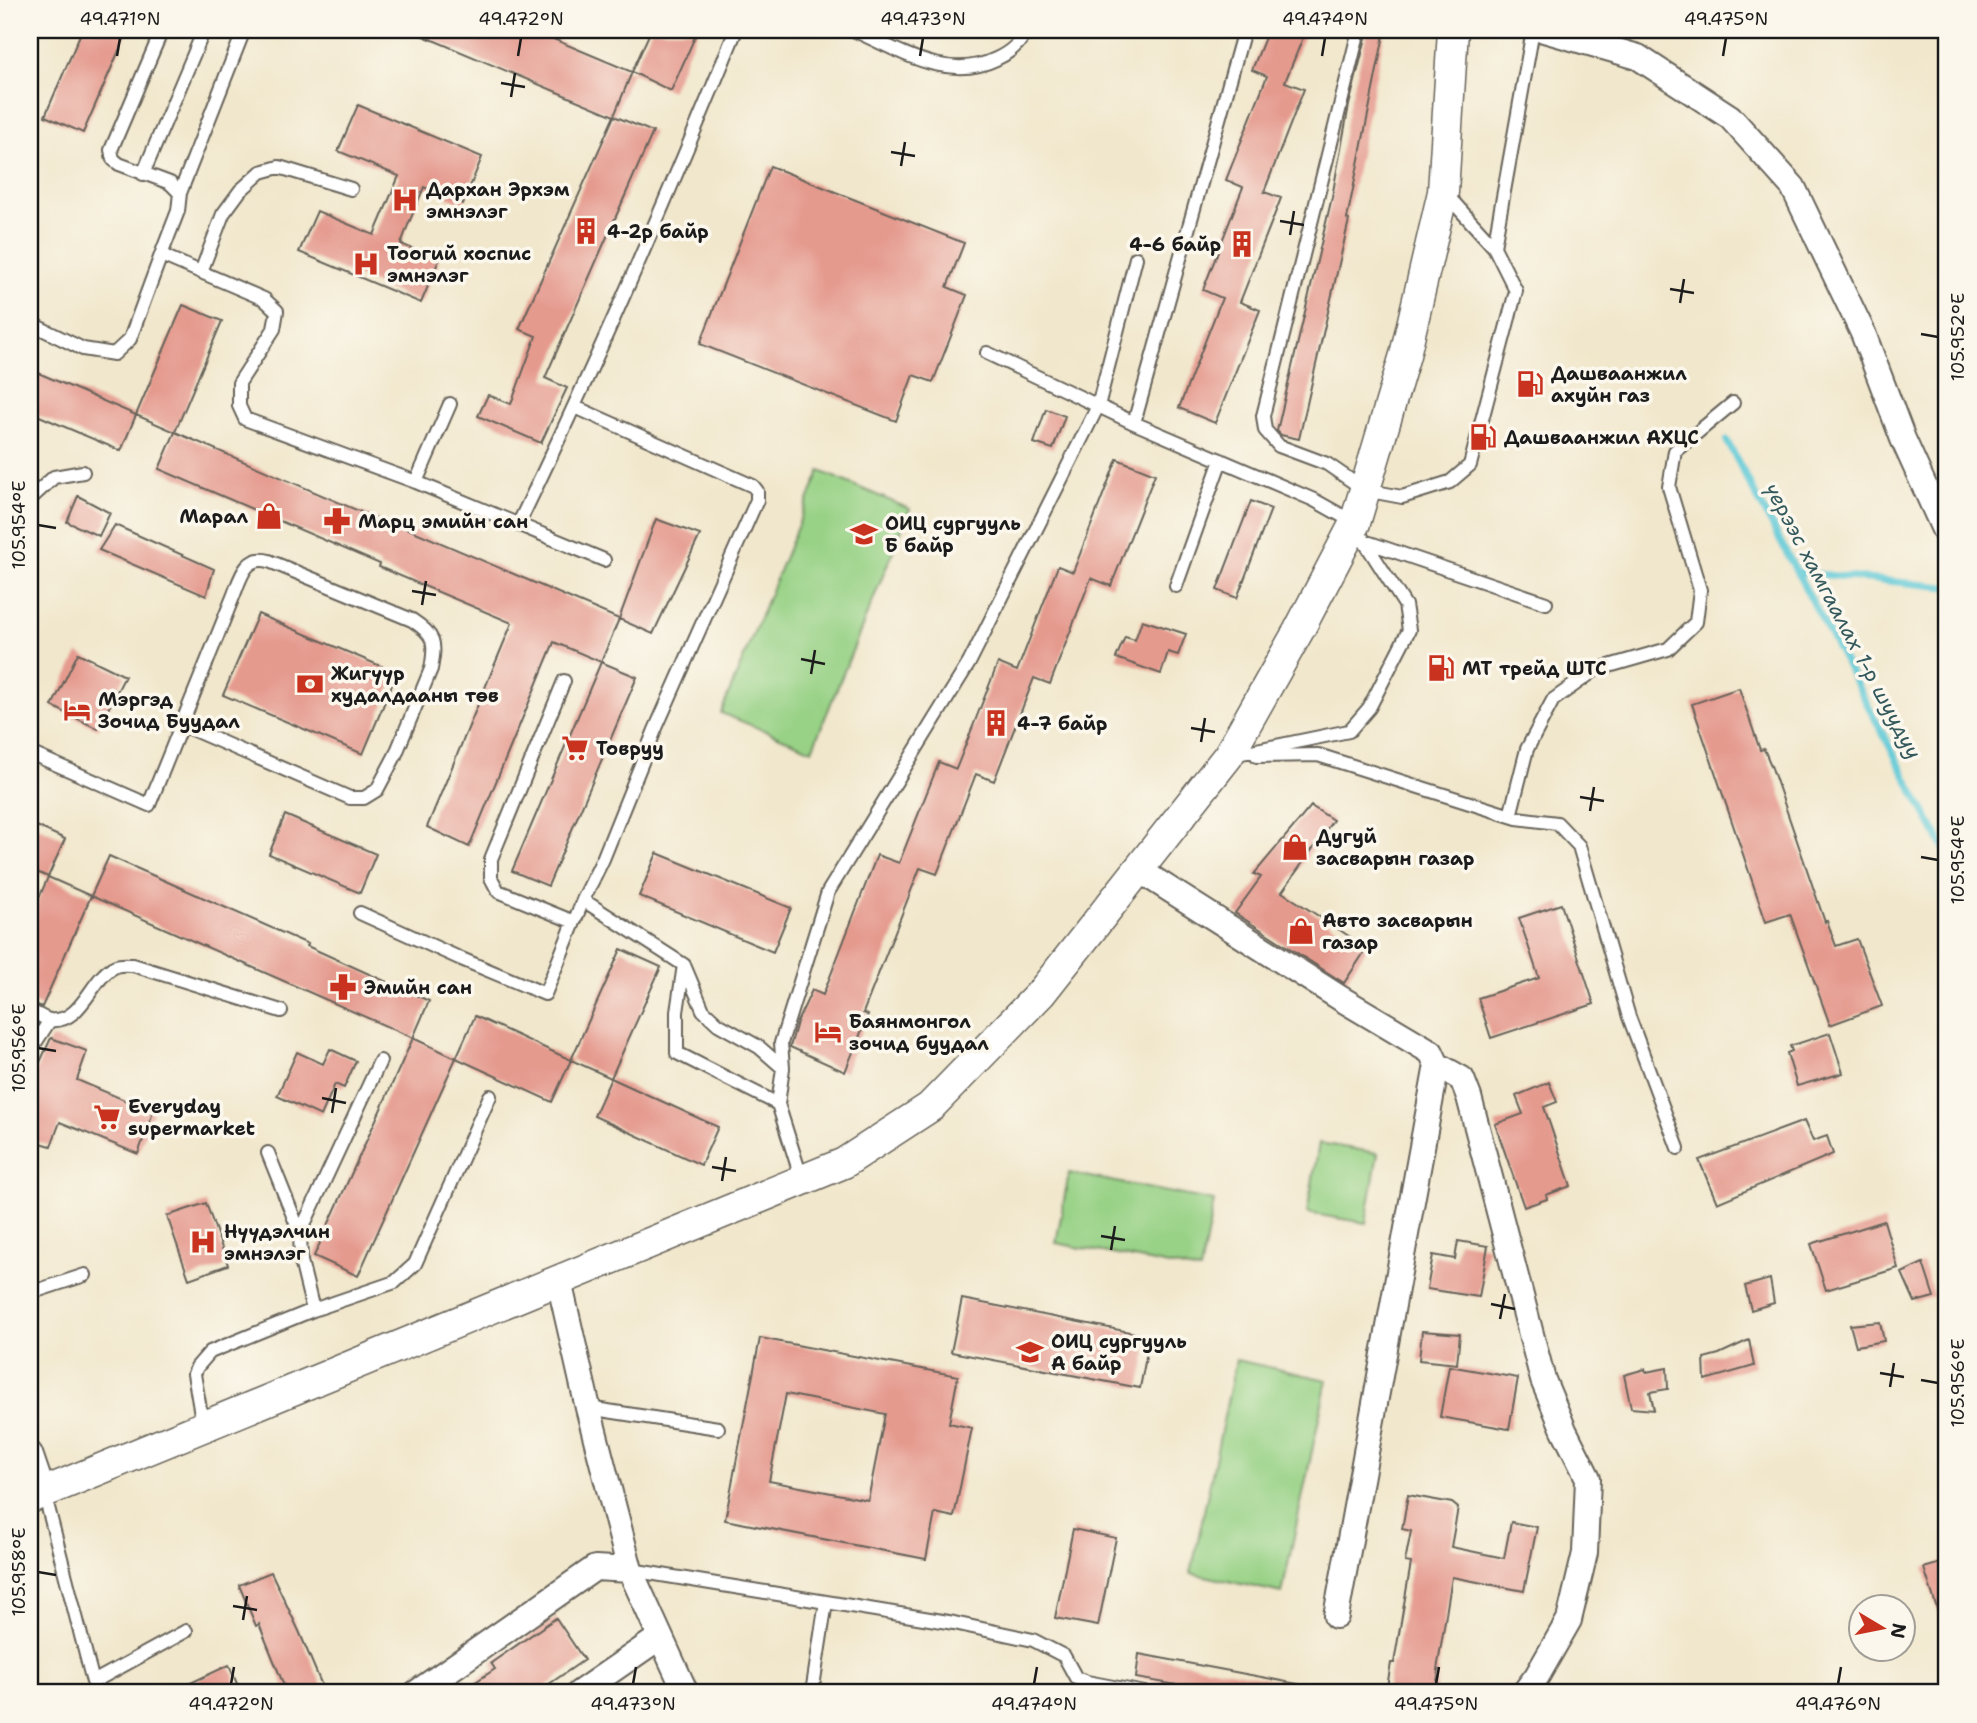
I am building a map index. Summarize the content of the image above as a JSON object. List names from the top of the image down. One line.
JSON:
{"water":["үерээс хамгаалах 1-р шуудуу"],"places":{"hospital":["Дархан Эрхэм эмнэлэг","Тоогий хоспис эмнэлэг","Нүүдэлчин эмнэлэг"],"building":["4-2р байр","4-6 байр","4-7 байр"],"fuel station":["Дашваанжил ахуйн газ","Дашваанжил АХЦС","МТ трейд ШТС"],"shop":["Марал","Дугуй засварын газар","Авто засварын газар"],"pharmacy":["Марц эмийн сан","Эмийн сан"],"school or university":["ОИЦ сургууль Б байр","ОИЦ сургууль А байр"],"bank":["Жигүүр худалдааны төв"],"hotel":["Мэргэд Зочид Буудал","Баянмонгол зочид буудал"],"supermarket":["Товруу","Everyday supermarket"]},"north":"right","coordinates":["49.471°N","49.472°N","49.473°N","49.474°N","49.475°N","105.952°E","105.954°E","105.956°E","105.958°E","49.476°N"]}
